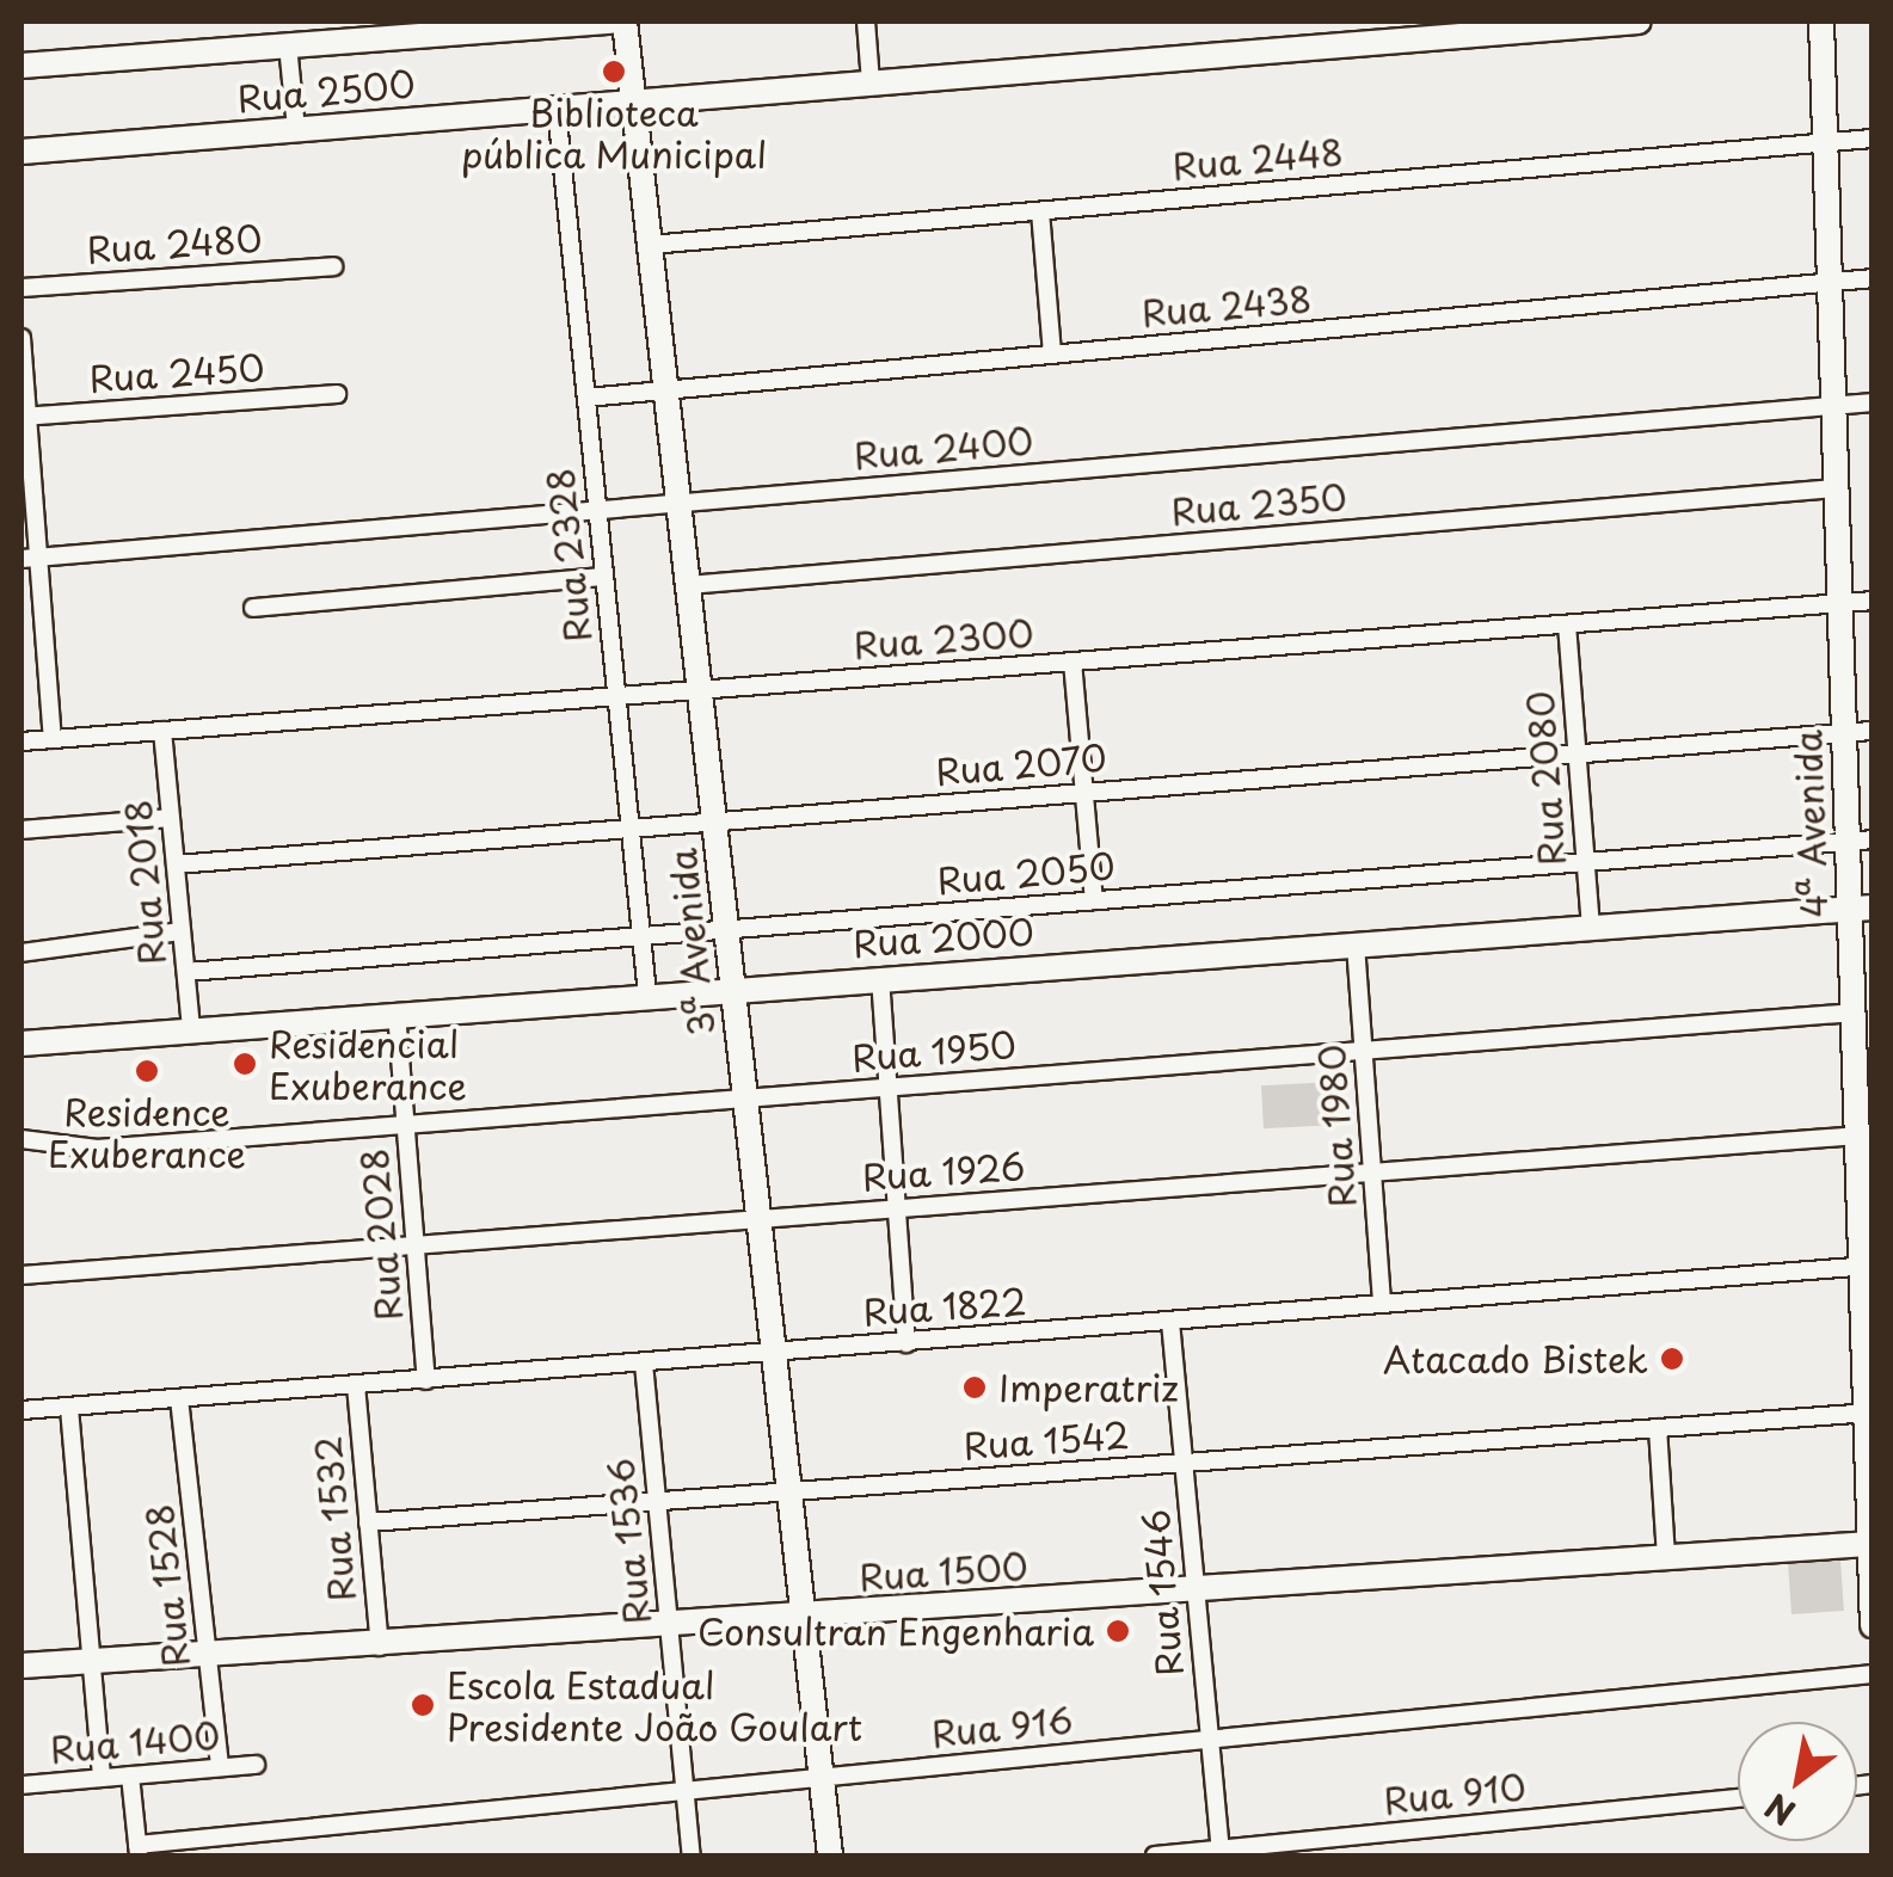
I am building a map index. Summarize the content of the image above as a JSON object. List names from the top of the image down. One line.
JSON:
{"streets":{"main road":["Rua 2500","4ª Avenida","Rua 2000","3ª Avenida","Rua 1500"],"street":["Rua 2448","Rua 2480","Rua 2438","Rua 2450","Rua 2400","Rua 2350","Rua 2328","Rua 2300","Rua 2070","Rua 2080","Rua 2050","Rua 2018","Rua 1950","Rua 1980","Rua 1926","Rua 2028","Rua 1822","Rua 1542","Rua 1532","Rua 1536","Rua 1528","Rua 1546","Rua 916","Rua 1400","Rua 910"]},"crossings":[["Rua 2500","Rua 2328"],["Rua 2500","3ª Avenida"],["Rua 2448","4ª Avenida"],["Rua 2448","3ª Avenida"],["Rua 2438","Rua 2328"],["Rua 2438","4ª Avenida"],["Rua 2438","3ª Avenida"],["Rua 2400","Rua 2328"],["Rua 2400","4ª Avenida"],["Rua 2400","3ª Avenida"],["Rua 2350","4ª Avenida"],["Rua 2350","3ª Avenida"],["Rua 2328","Rua 2300"],["Rua 2328","Rua 2070"],["Rua 2328","Rua 2050"],["Rua 2328","Rua 2000"],["Rua 2300","Rua 2080"],["Rua 2300","4ª Avenida"],["Rua 2300","Rua 2018"],["Rua 2300","3ª Avenida"],["Rua 2070","Rua 2080"],["Rua 2070","4ª Avenida"],["Rua 2070","Rua 2018"],["Rua 2070","3ª Avenida"],["Rua 2080","Rua 2050"],["Rua 2080","Rua 2000"],["4ª Avenida","Rua 2050"],["4ª Avenida","Rua 2000"],["4ª Avenida","Rua 1950"],["4ª Avenida","Rua 1926"],["4ª Avenida","Rua 1822"],["4ª Avenida","Rua 1542"],["4ª Avenida","Rua 1500"],["Rua 2050","Rua 2018"],["Rua 2050","3ª Avenida"],["Rua 2018","Rua 2000"],["Rua 2000","3ª Avenida"],["Rua 2000","Rua 1980"],["Rua 2000","Rua 2028"],["3ª Avenida","Rua 1950"],["3ª Avenida","Rua 1926"],["3ª Avenida","Rua 1822"],["3ª Avenida","Rua 1542"],["3ª Avenida","Rua 1500"],["3ª Avenida","Rua 916"],["Rua 1950","Rua 1980"],["Rua 1950","Rua 2028"],["Rua 1980","Rua 1926"],["Rua 1980","Rua 1822"],["Rua 1926","Rua 2028"],["Rua 2028","Rua 1822"],["Rua 1822","Rua 1532"],["Rua 1822","Rua 1536"],["Rua 1822","Rua 1528"],["Rua 1822","Rua 1546"],["Rua 1542","Rua 1532"],["Rua 1542","Rua 1536"],["Rua 1542","Rua 1546"],["Rua 1532","Rua 1500"],["Rua 1536","Rua 1500"],["Rua 1536","Rua 916"],["Rua 1500","Rua 1528"],["Rua 1500","Rua 1546"],["Rua 1528","Rua 1400"],["Rua 1546","Rua 916"],["Rua 1546","Rua 910"]],"places":["Biblioteca pública Municipal","Residencial Exuberance","Residence Exuberance","Atacado Bistek","Imperatriz","Consultran Engenharia","Escola Estadual Presidente João Goulart"],"north":"bottom left"}
